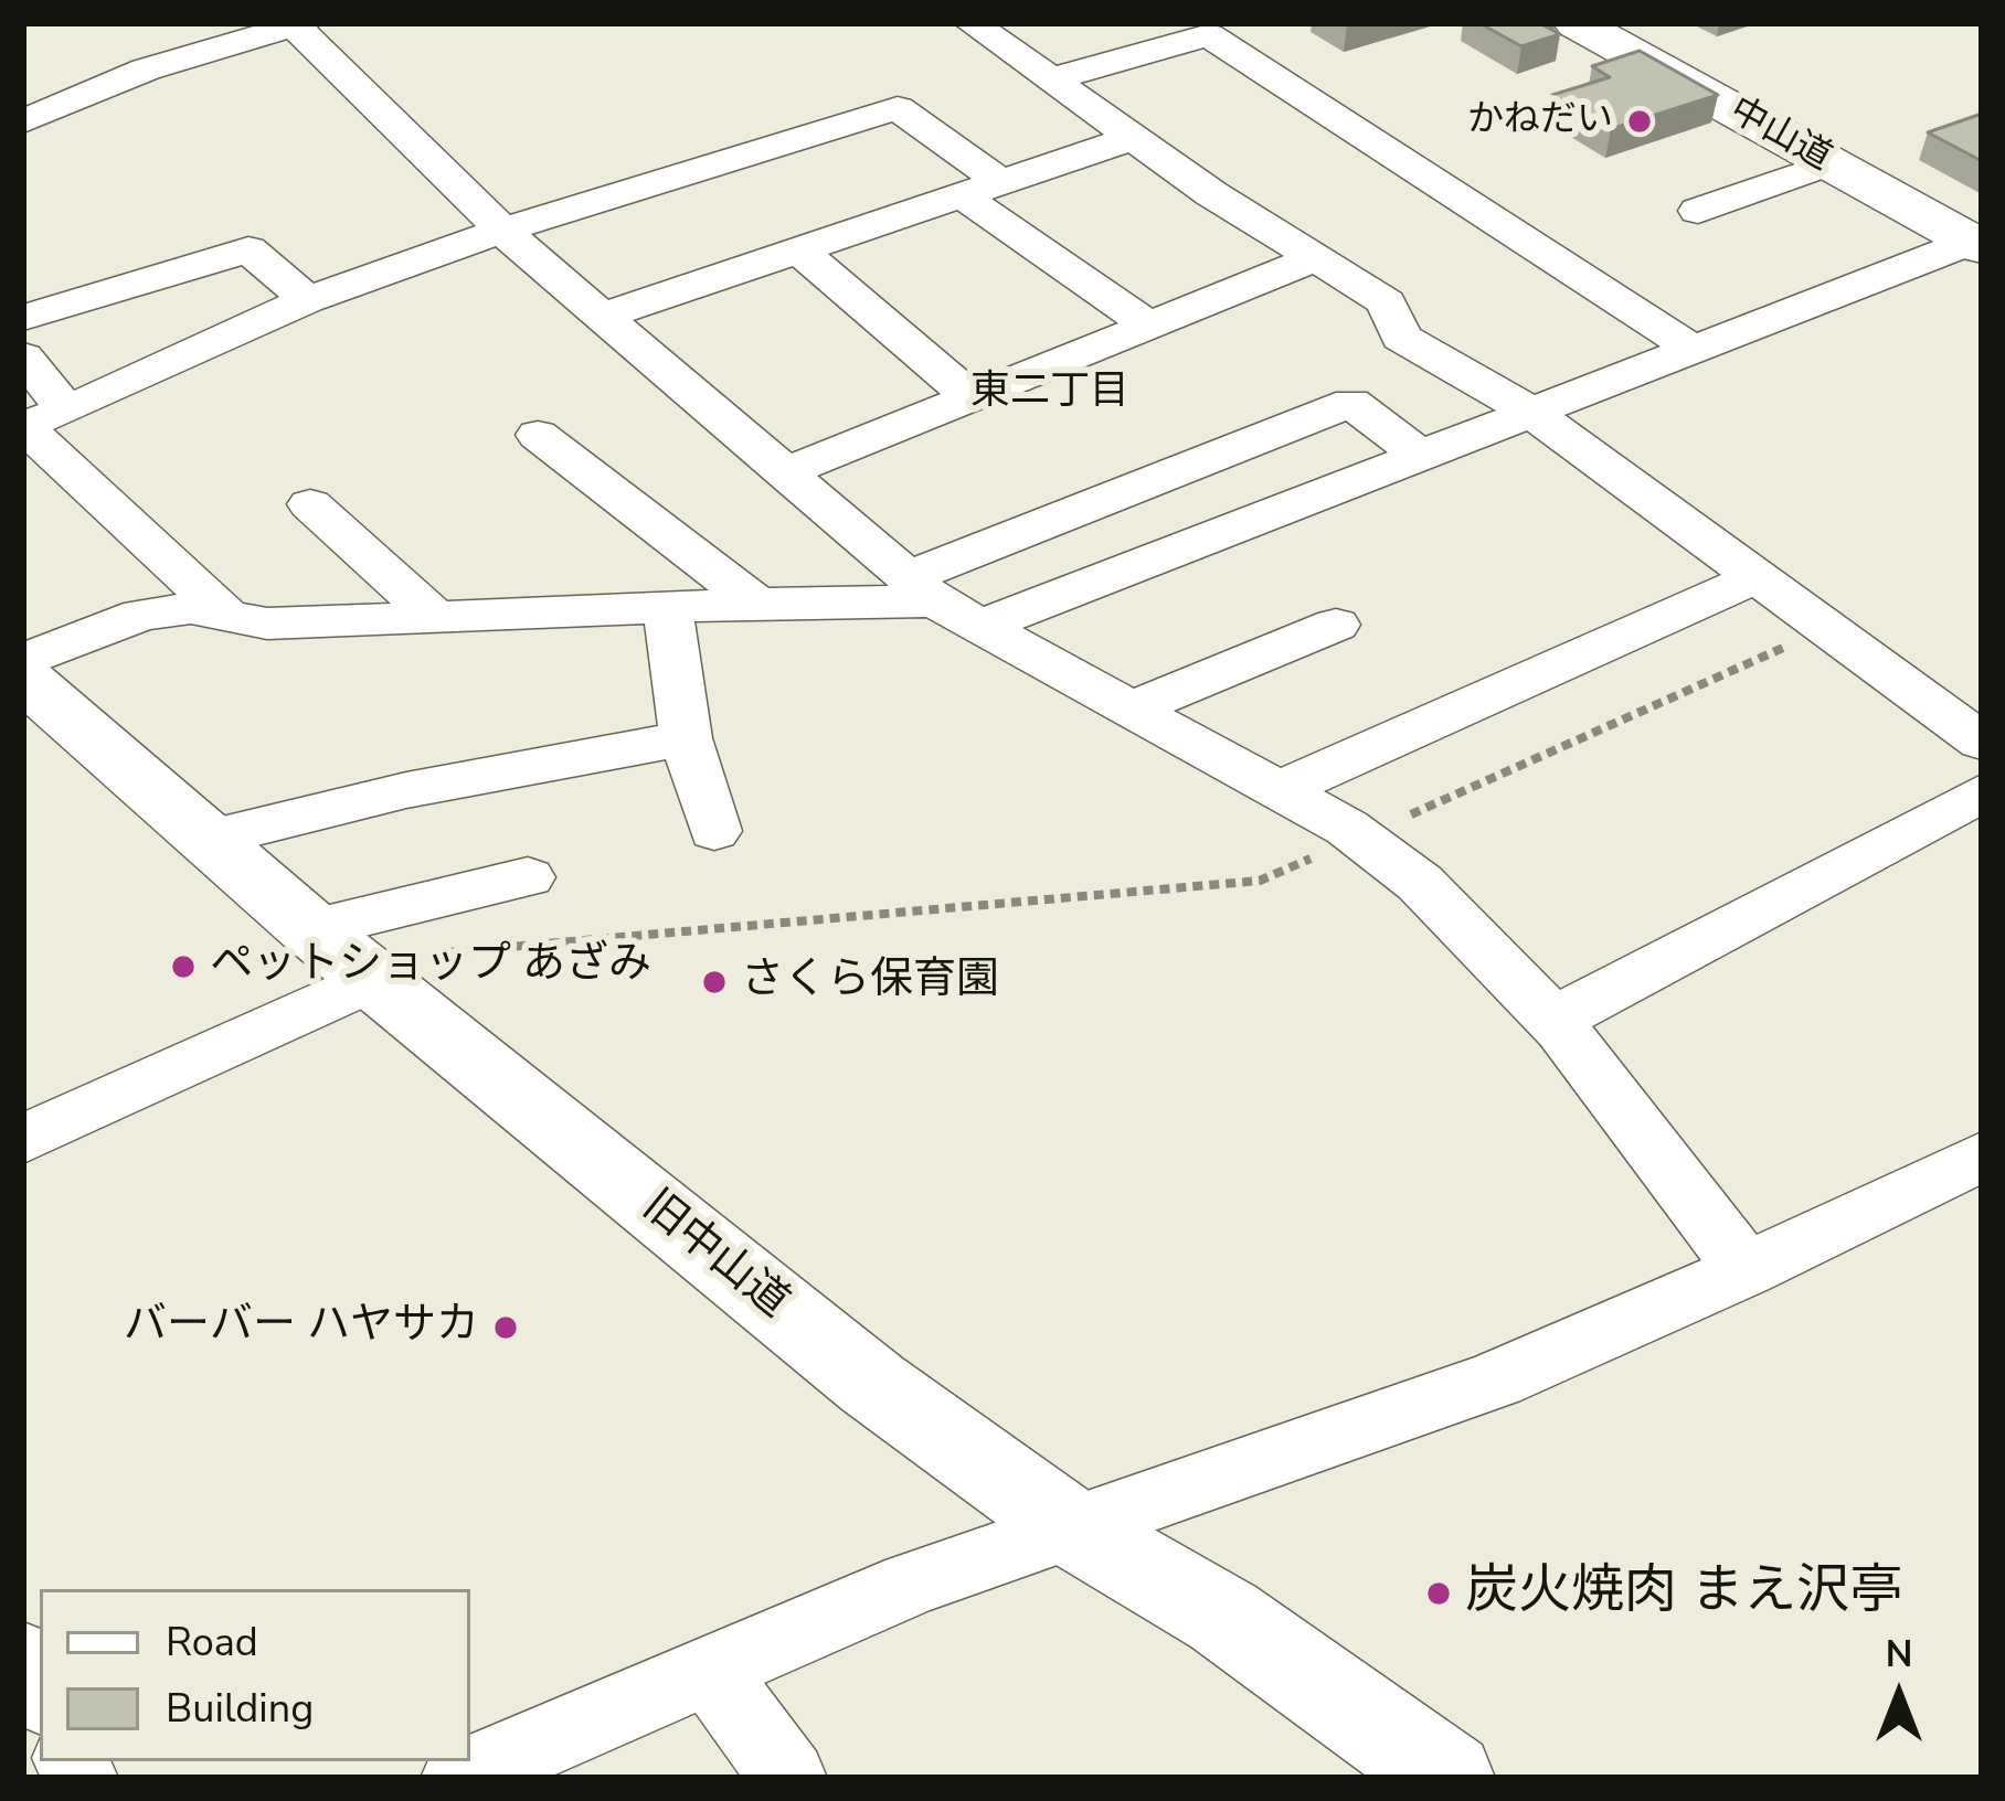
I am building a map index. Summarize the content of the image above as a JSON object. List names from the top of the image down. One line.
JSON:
{"streets":{"highway":["中山道"],"main road":["旧中山道"]},"districts":["東二丁目"],"places":["かねだい","ペットショップ あざみ","さくら保育園","バーバー ハヤサカ","炭火焼肉 まえ沢亭"],"legend":["Road","Building"],"north":"top"}
